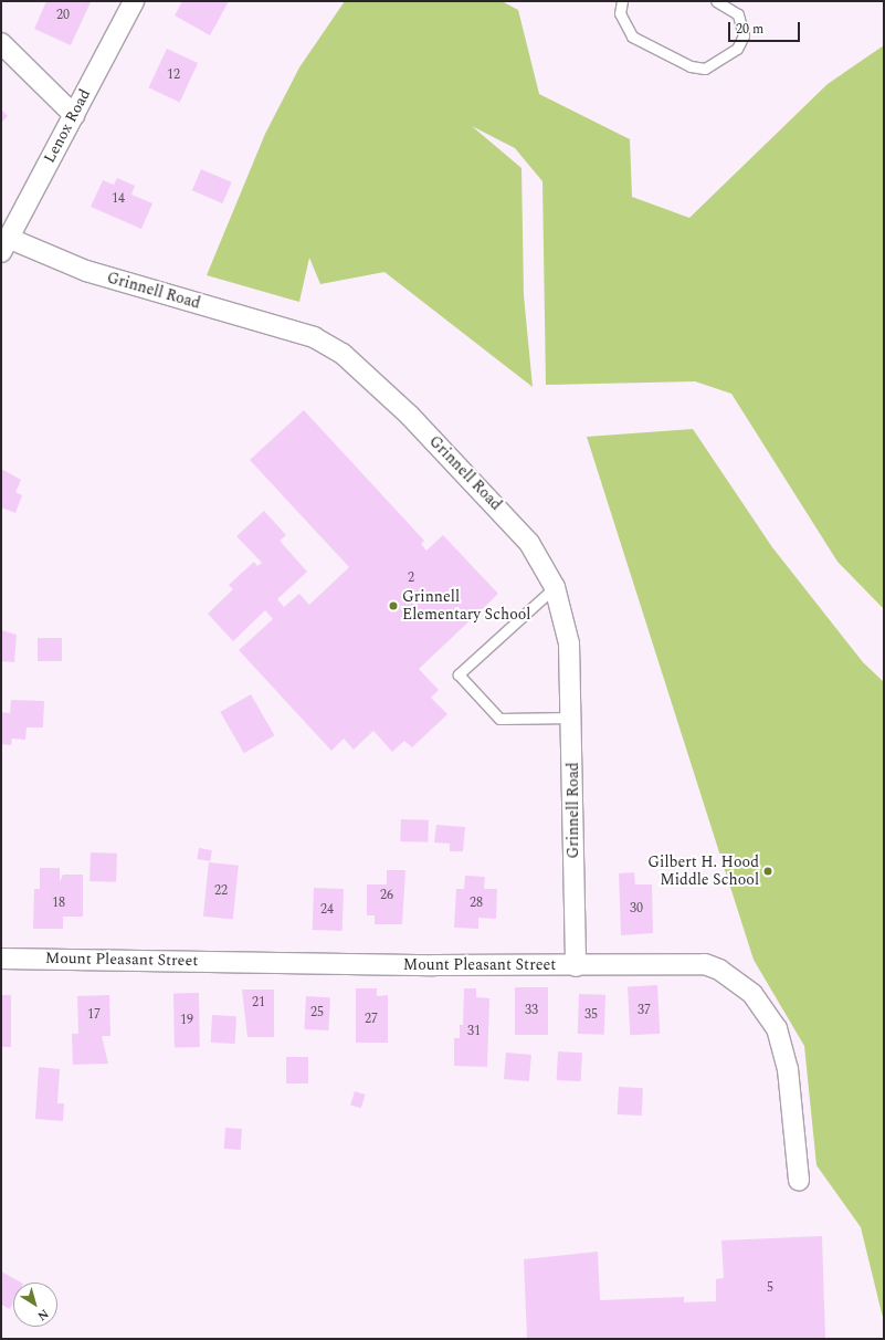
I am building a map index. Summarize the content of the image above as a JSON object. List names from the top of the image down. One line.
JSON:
{"streets":{"street":["Lenox Road","Grinnell Road","Mount Pleasant Street"]},"crossings":[["Lenox Road","Grinnell Road"],["Grinnell Road","Mount Pleasant Street"]],"places":["Grinnell Elementary School","Gilbert H. Hood Middle School"],"house_numbers":["20","12","14","2","22","26","18","28","30","24","21","33","37","25","17","35","27","19","31","5"],"scale_bar":"20 m","north":"bottom right"}
